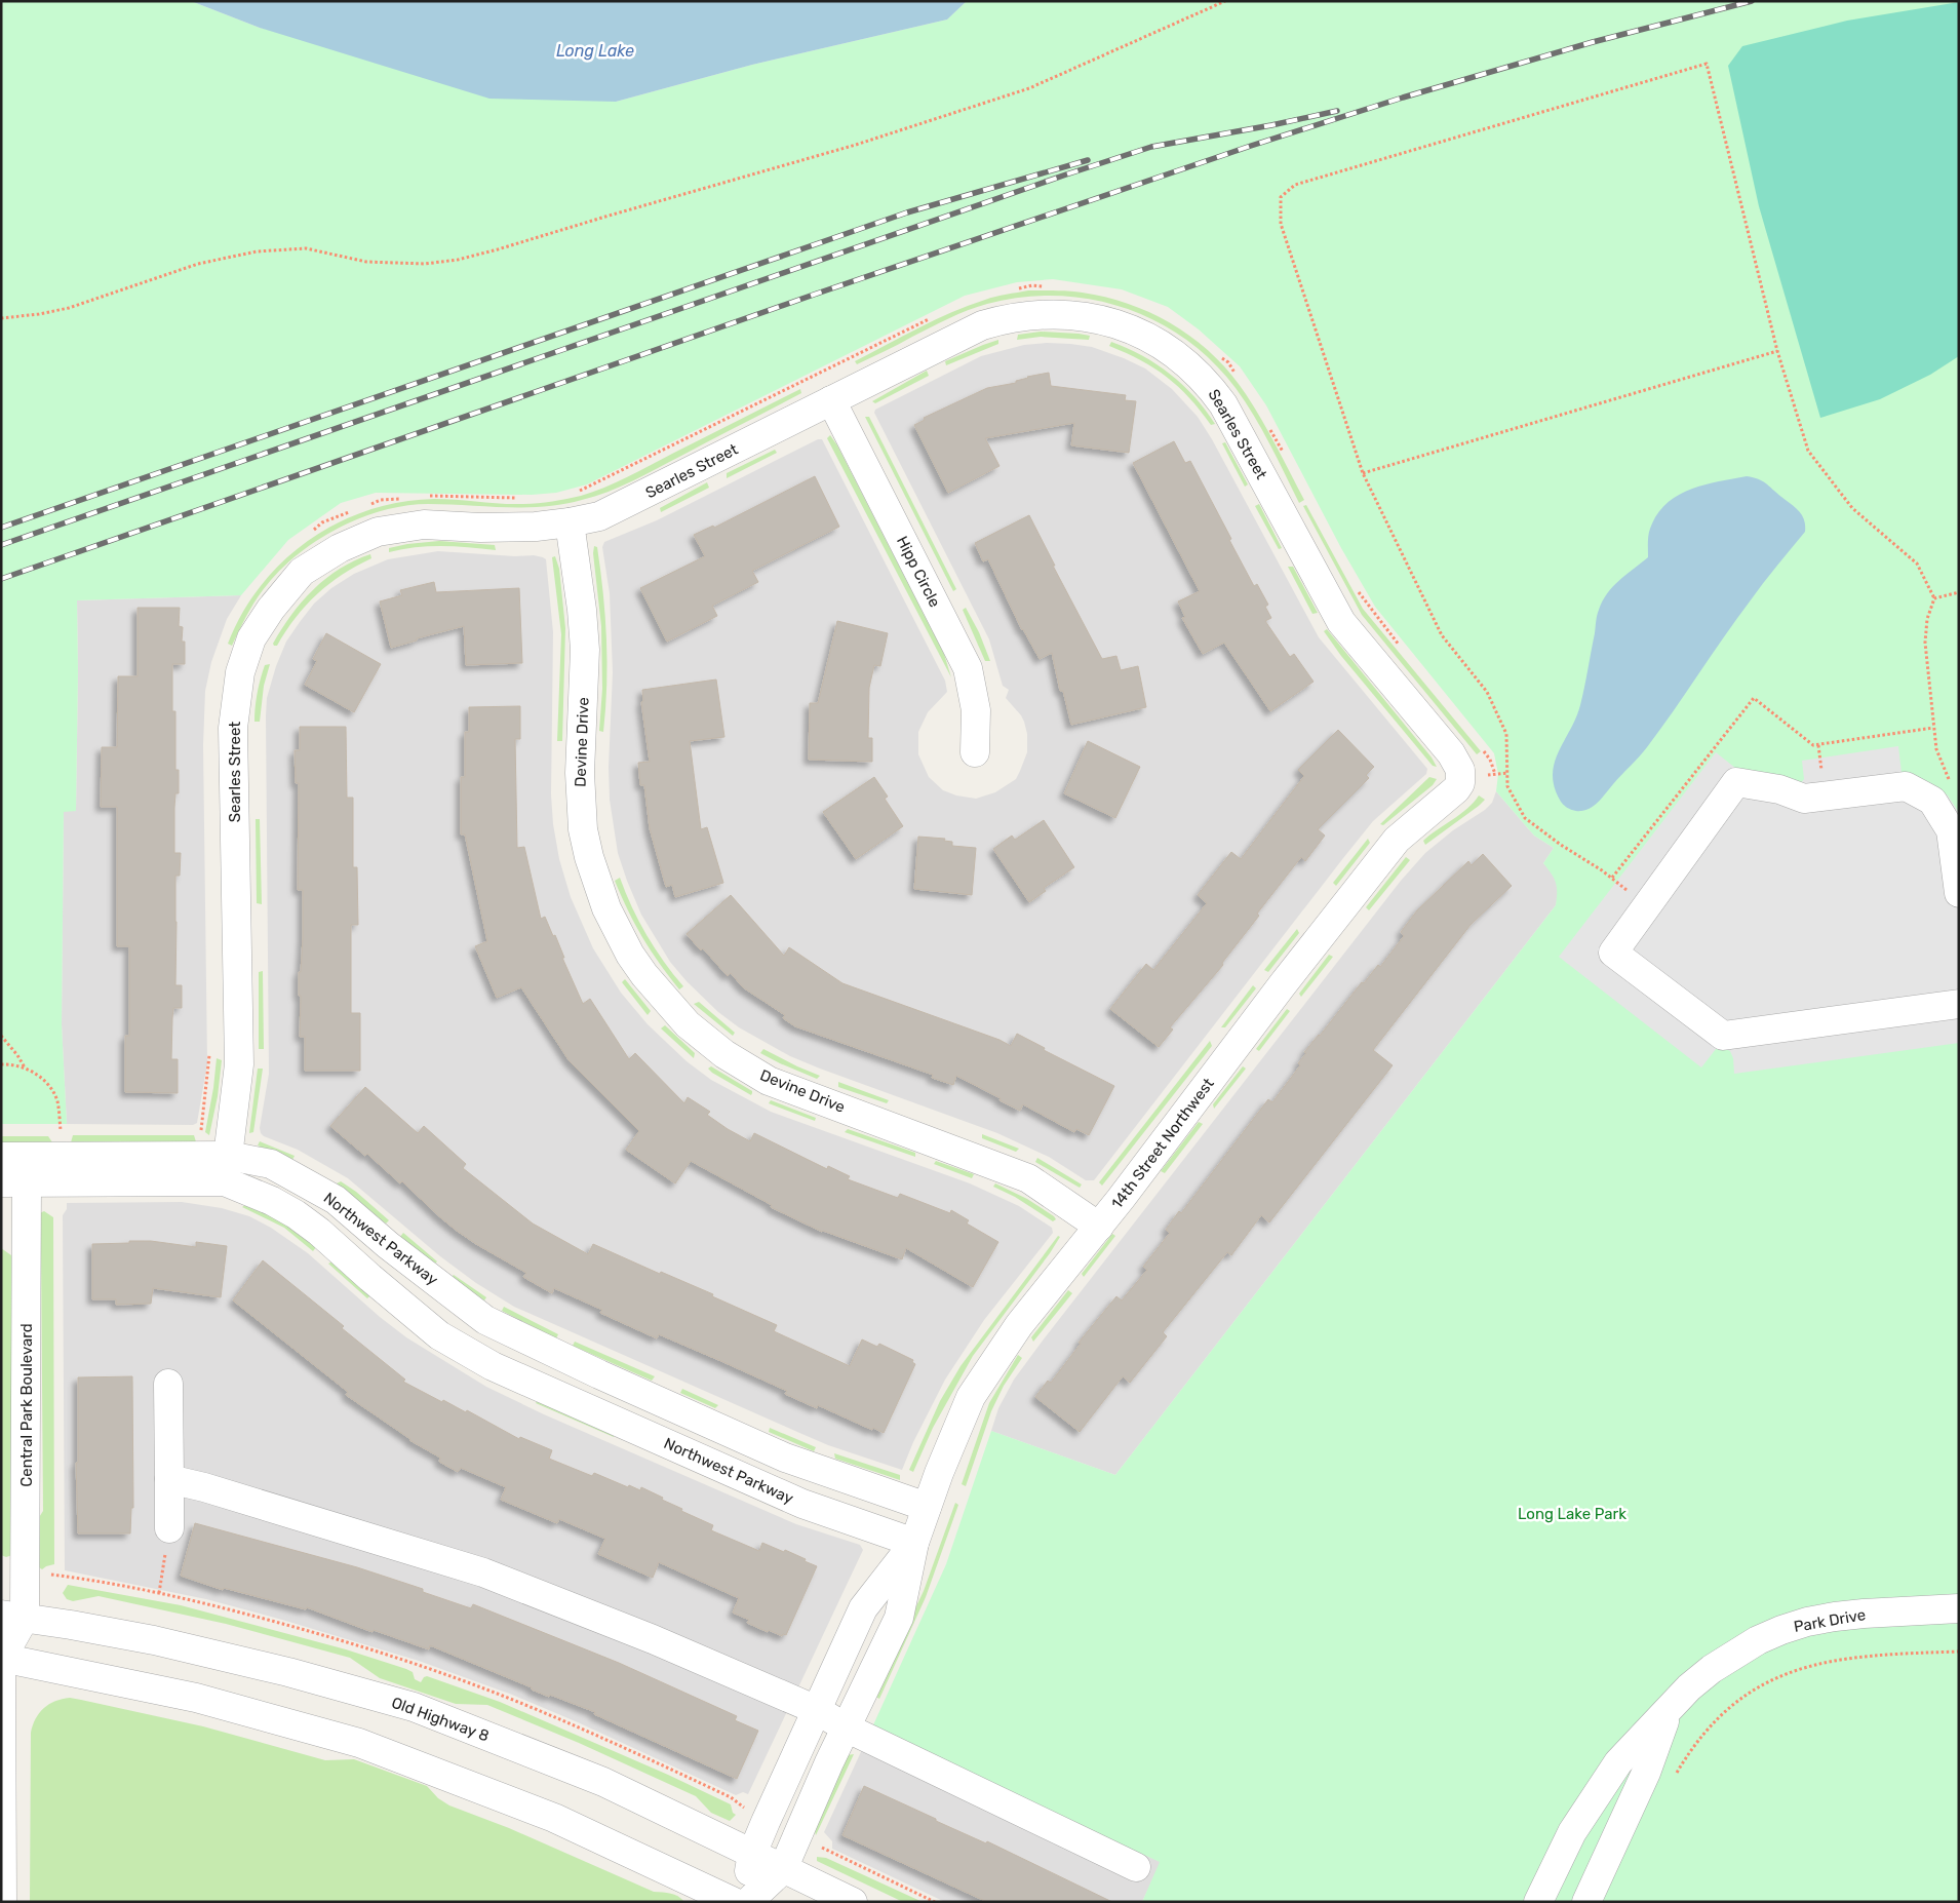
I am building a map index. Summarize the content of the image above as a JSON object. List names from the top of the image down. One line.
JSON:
{"streets":{"street":["Searles Street","Hipp Circle","Devine Drive","14th Street Northwest","Northwest Parkway","Central Park Boulevard","Park Drive","Old Highway 8"]},"crossings":[["Searles Street","Hipp Circle"],["Searles Street","Devine Drive"],["Searles Street","14th Street Northwest"],["Searles Street","Northwest Parkway"],["Devine Drive","14th Street Northwest"],["14th Street Northwest","Northwest Parkway"],["14th Street Northwest","Old Highway 8"],["Northwest Parkway","Central Park Boulevard"],["Central Park Boulevard","Old Highway 8"]],"water":["Long Lake"],"parks":["Long Lake Park"]}
